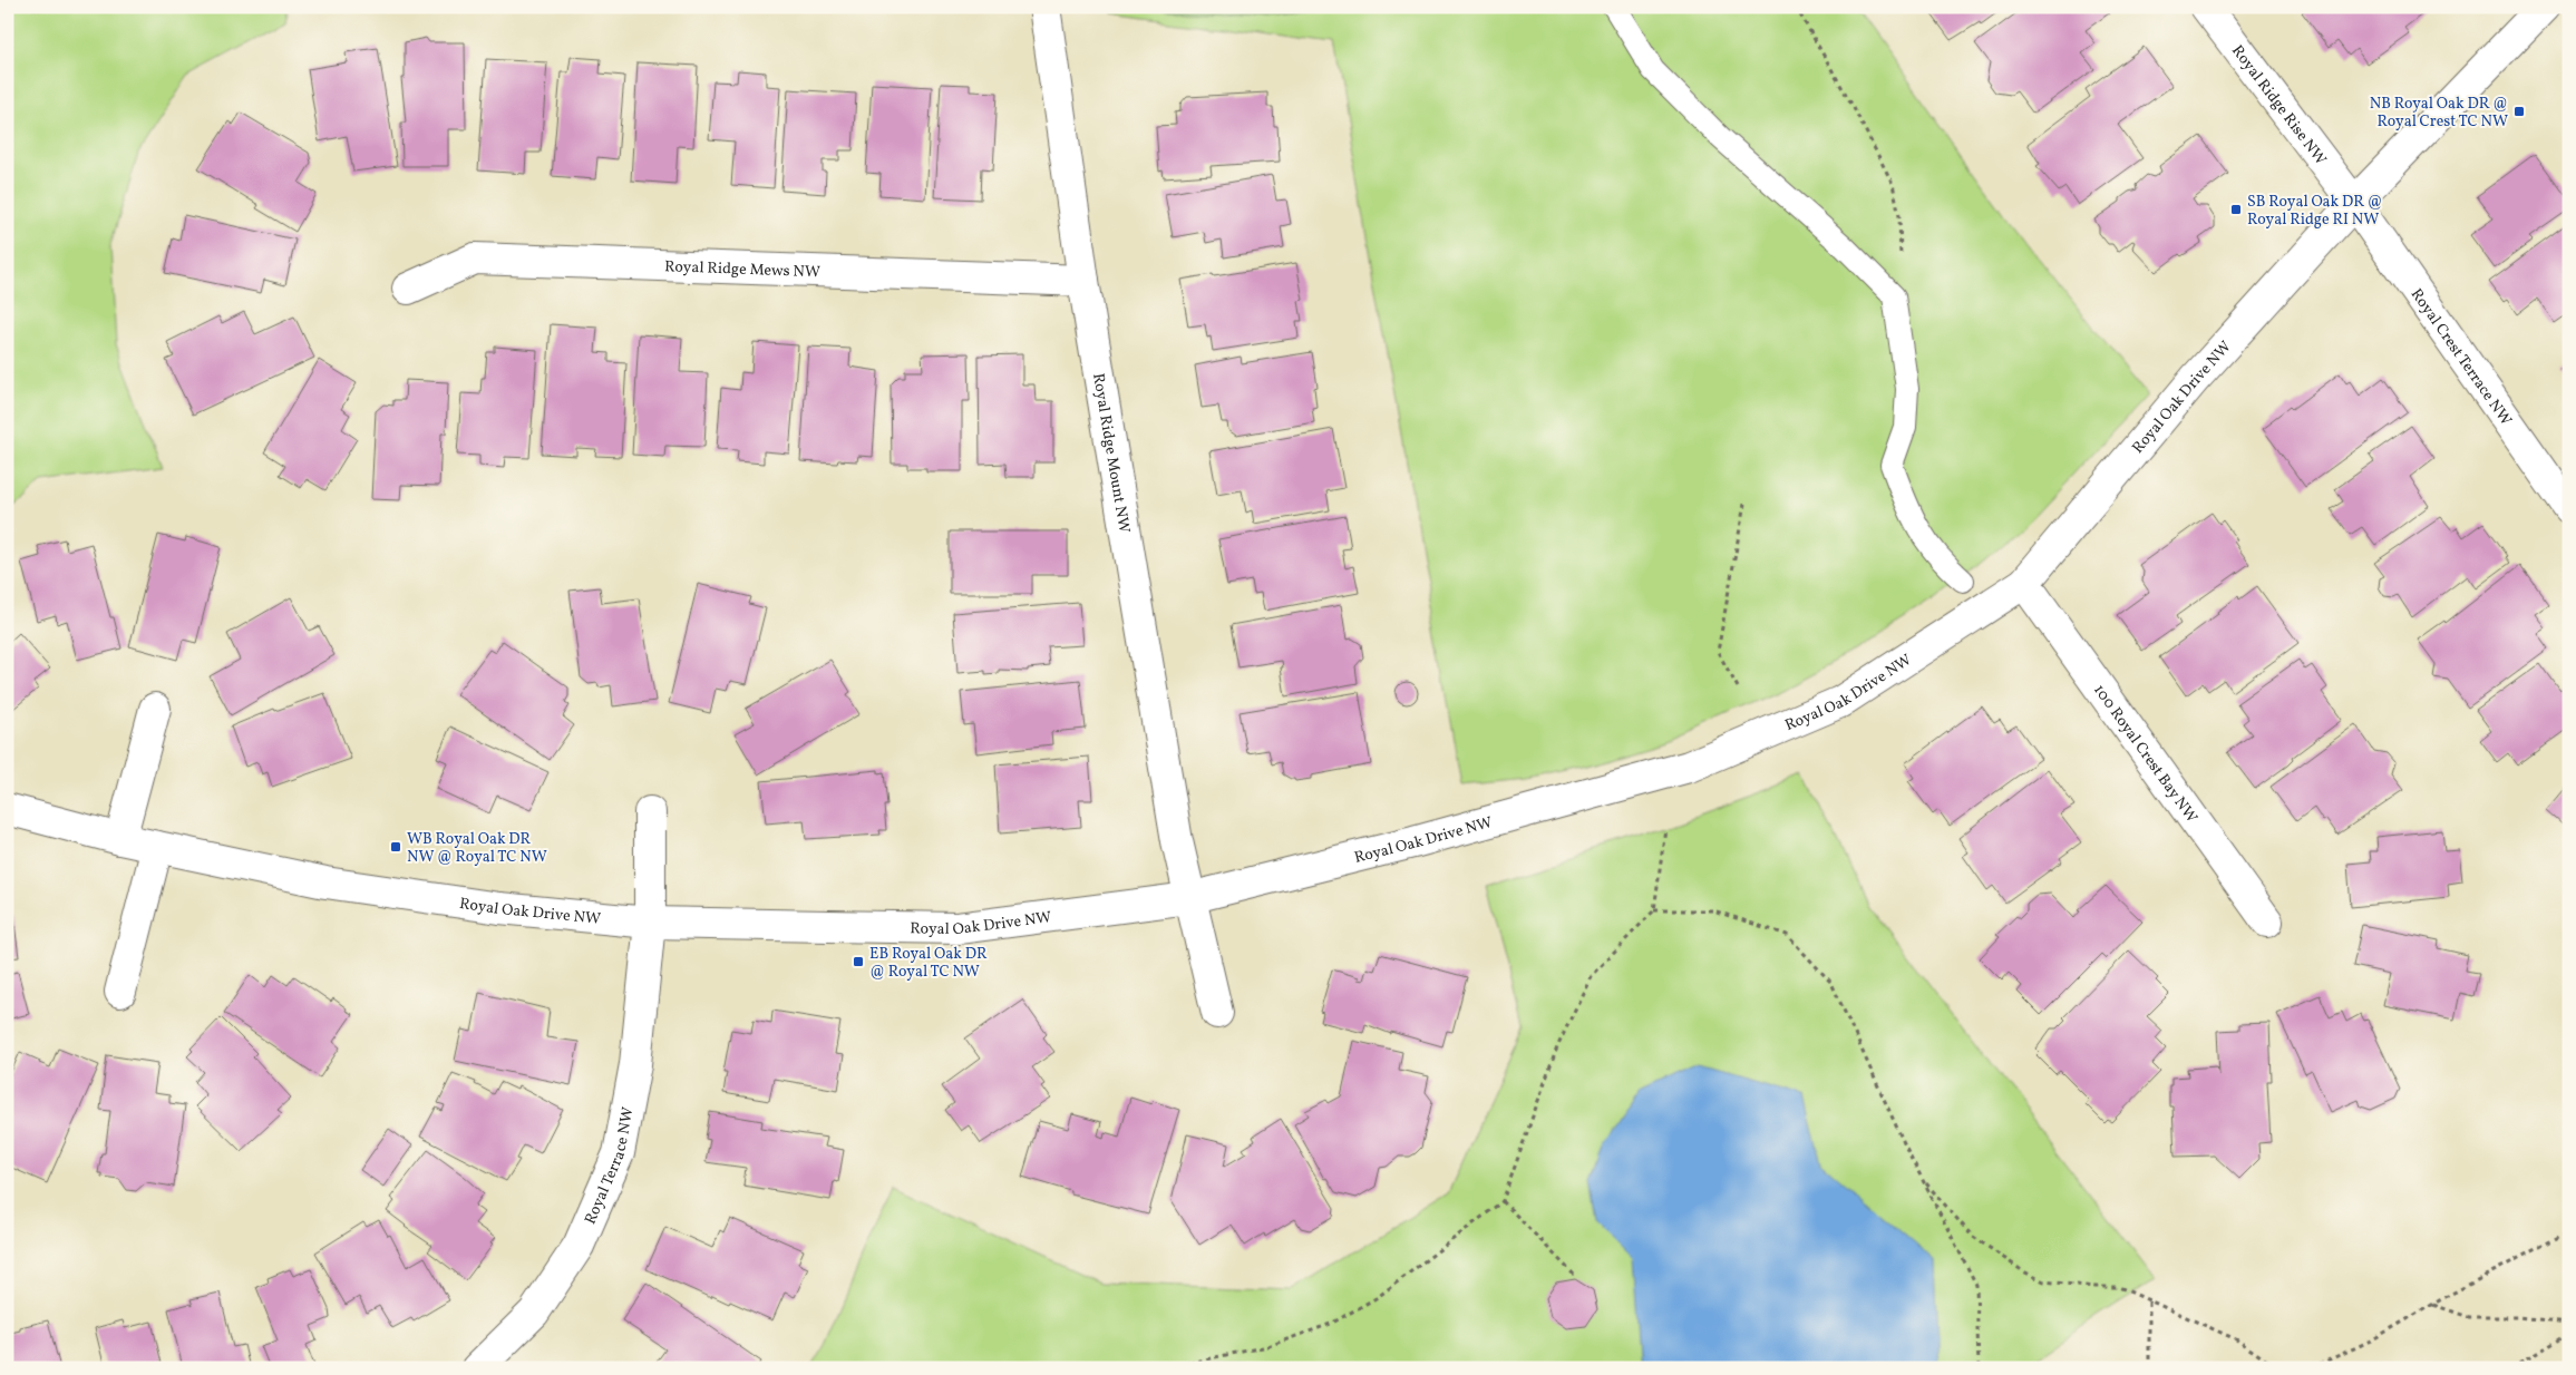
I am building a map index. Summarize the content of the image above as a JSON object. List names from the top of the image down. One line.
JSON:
{"streets":{"street":["Royal Ridge Rise NW","Royal Ridge Mews NW","Royal Crest Terrace NW","Royal Oak Drive NW","Royal Ridge Mount NW","100 Royal Crest Bay NW","Royal Terrace NW"]},"crossings":[["Royal Ridge Rise NW","Royal Crest Terrace NW"],["Royal Ridge Rise NW","Royal Oak Drive NW"],["Royal Ridge Mews NW","Royal Ridge Mount NW"],["Royal Crest Terrace NW","Royal Oak Drive NW"],["Royal Oak Drive NW","Royal Ridge Mount NW"],["Royal Oak Drive NW","100 Royal Crest Bay NW"],["Royal Oak Drive NW","Royal Terrace NW"]],"places":{"transit":["NB Royal Oak DR @ Royal Crest TC NW","SB Royal Oak DR @ Royal Ridge RI NW","WB Royal Oak DR NW @ Royal TC NW","EB Royal Oak DR @ Royal TC NW"]}}
